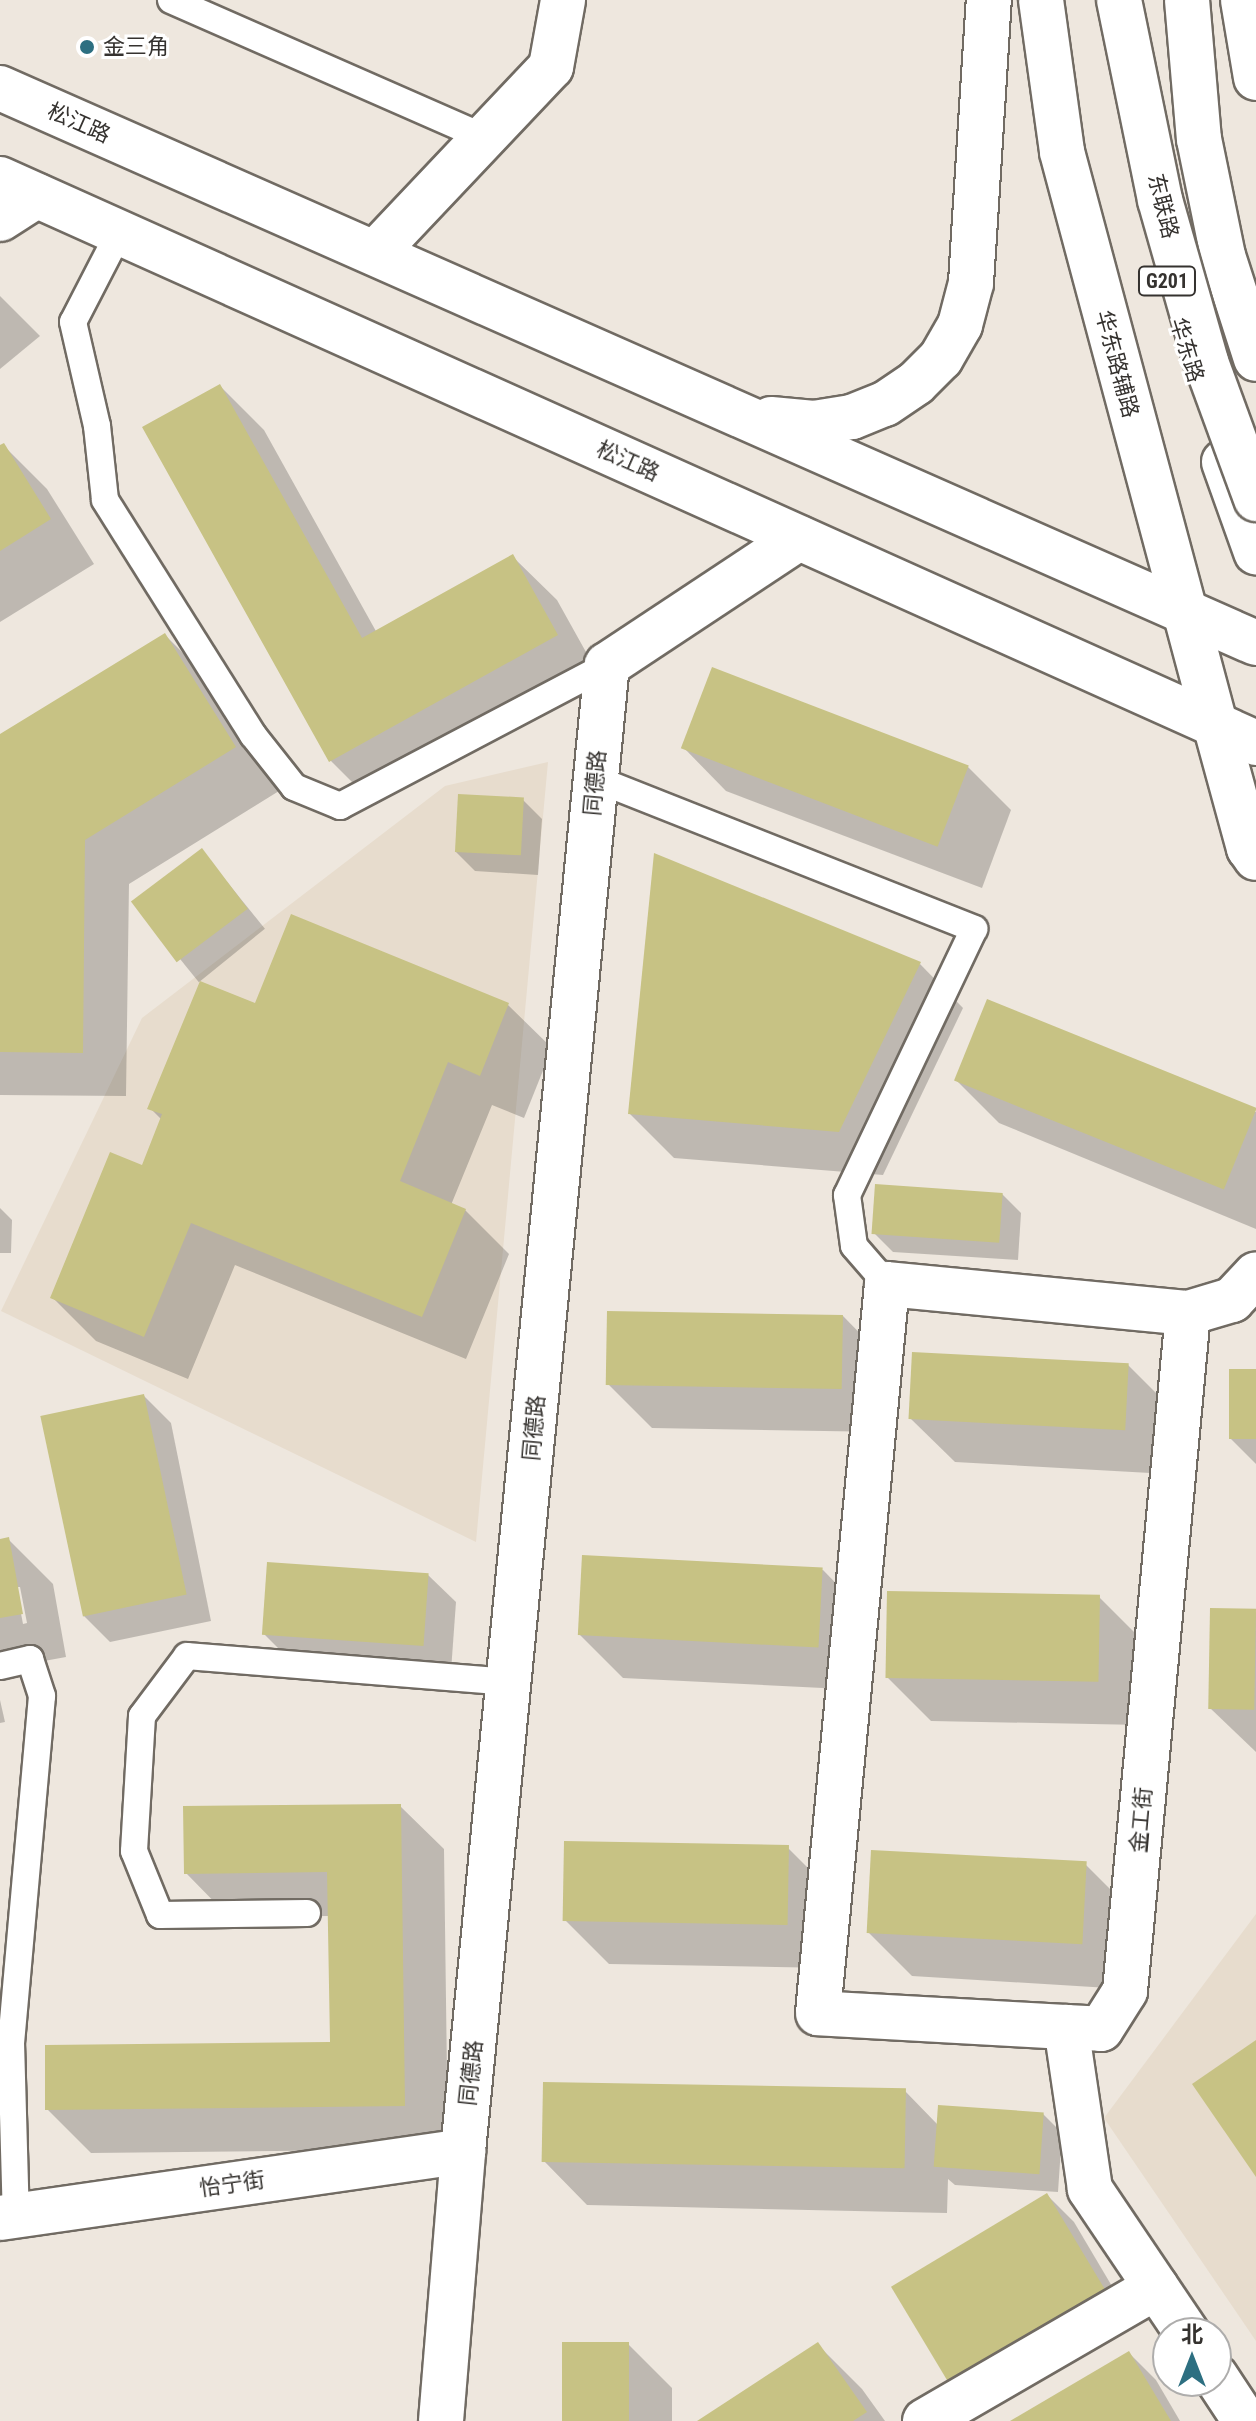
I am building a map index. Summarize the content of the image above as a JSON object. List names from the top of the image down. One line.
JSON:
{"streets":{"main road":["松江路","东联路","G201","华东路","华东路辅路","同德路","金工街","怡宁街"]},"crossings":[["松江路","华东路辅路"],["同德路","怡宁街"]],"places":["金三角"],"north":"top"}
